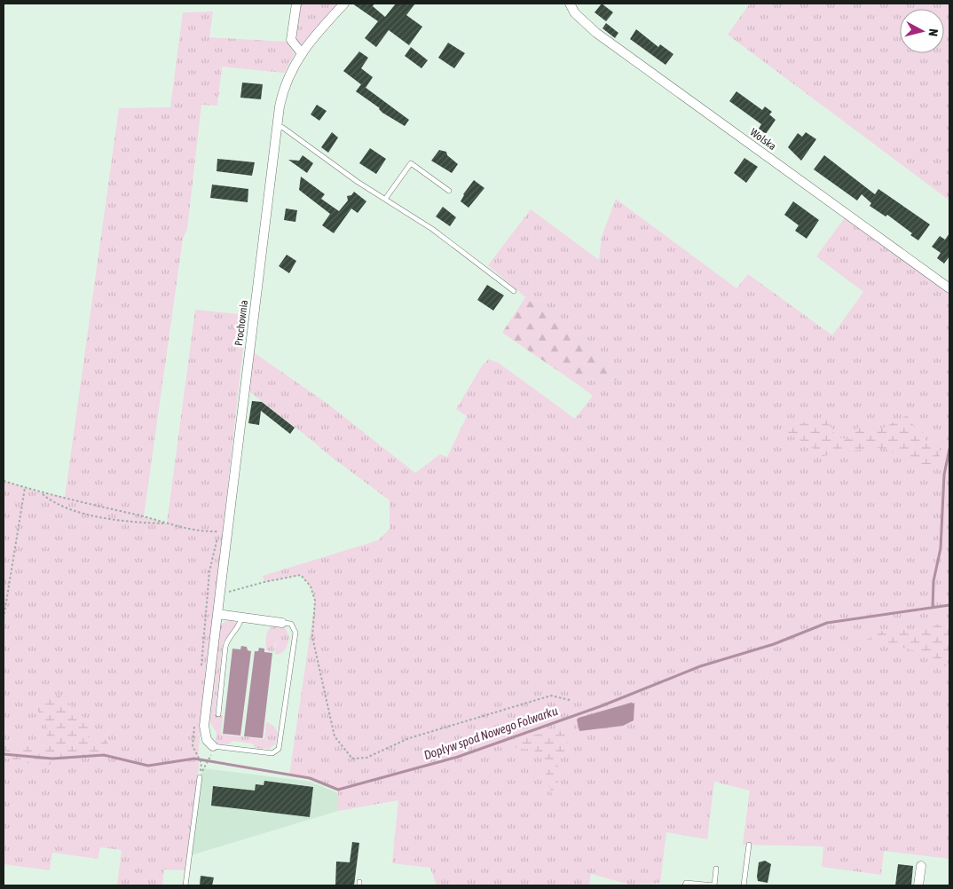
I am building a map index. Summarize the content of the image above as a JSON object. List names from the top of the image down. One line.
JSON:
{"streets":{"street":["Wolska","Prochownia"]},"water":["Dopływ spod Nowego Folwarku"],"north":"right"}
